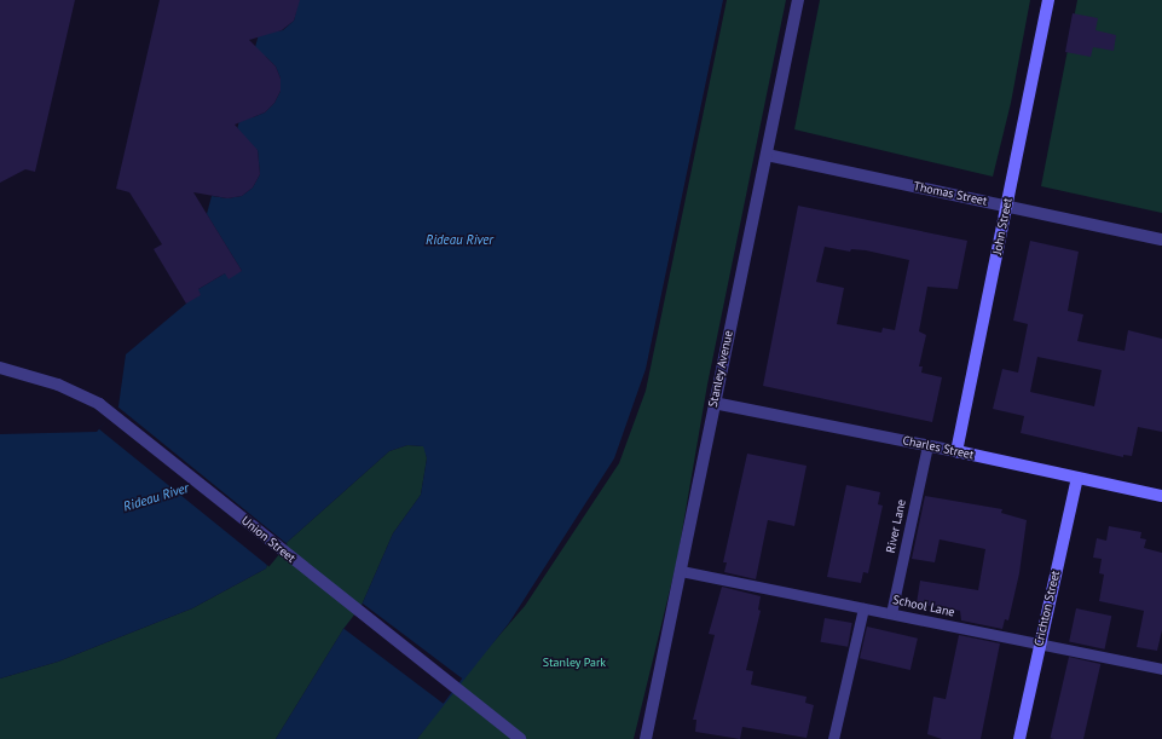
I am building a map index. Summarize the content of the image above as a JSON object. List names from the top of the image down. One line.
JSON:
{"streets":{"street":["Thomas Street","John Street","Stanley Avenue","Charles Street","Union Street","Crichton Street"],"lane":["River Lane","School Lane"]},"crossings":[["Thomas Street","John Street"],["Thomas Street","Stanley Avenue"],["John Street","Charles Street"],["Stanley Avenue","Charles Street"],["Stanley Avenue","School Lane"],["Charles Street","River Lane"],["Charles Street","Crichton Street"],["River Lane","School Lane"],["School Lane","Crichton Street"]],"water":["Rideau River"],"parks":["Stanley Park"]}
